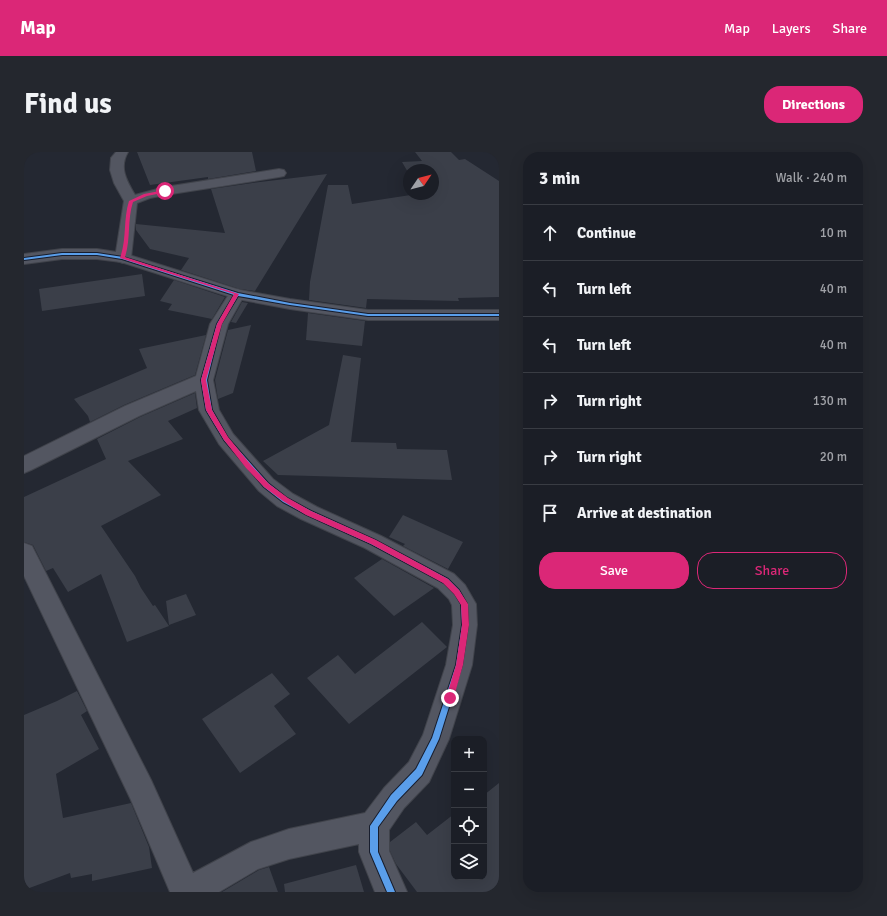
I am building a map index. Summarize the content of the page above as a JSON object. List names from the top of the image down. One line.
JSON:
{"north":"top right","page":{"header":"Map","nav":["Map","Layers","Share"],"buttons":["Directions",["Save","Share"]],"title":"Find us","heading":["3 min","Walk · 240 m"],"list":[["Continue","10 m"],["Turn left","40 m"],["Turn left","40 m"],["Turn right","130 m"],["Turn right","20 m"],"Arrive at destination"],"map_buttons":["+","−"]}}
